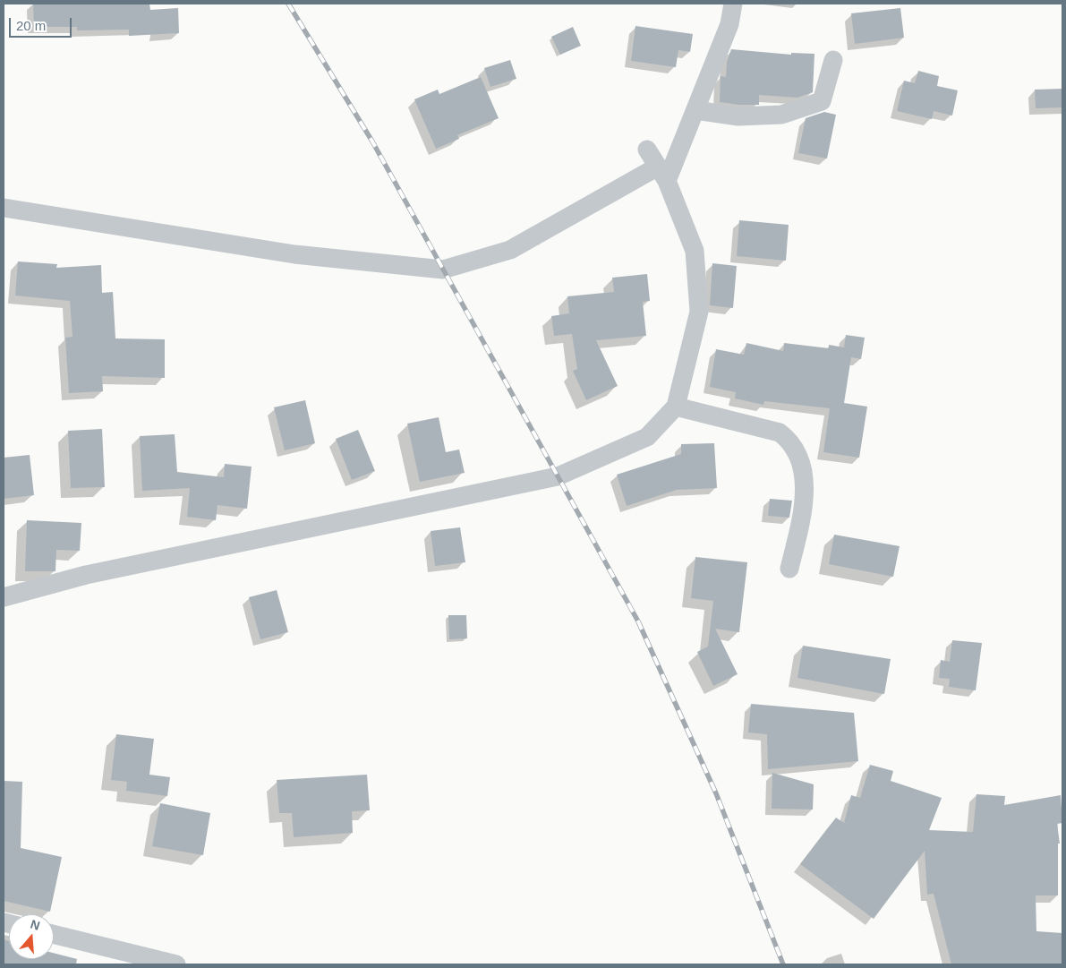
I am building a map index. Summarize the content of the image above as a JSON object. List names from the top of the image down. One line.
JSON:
{"scale_bar":"20 m","north":"top"}
